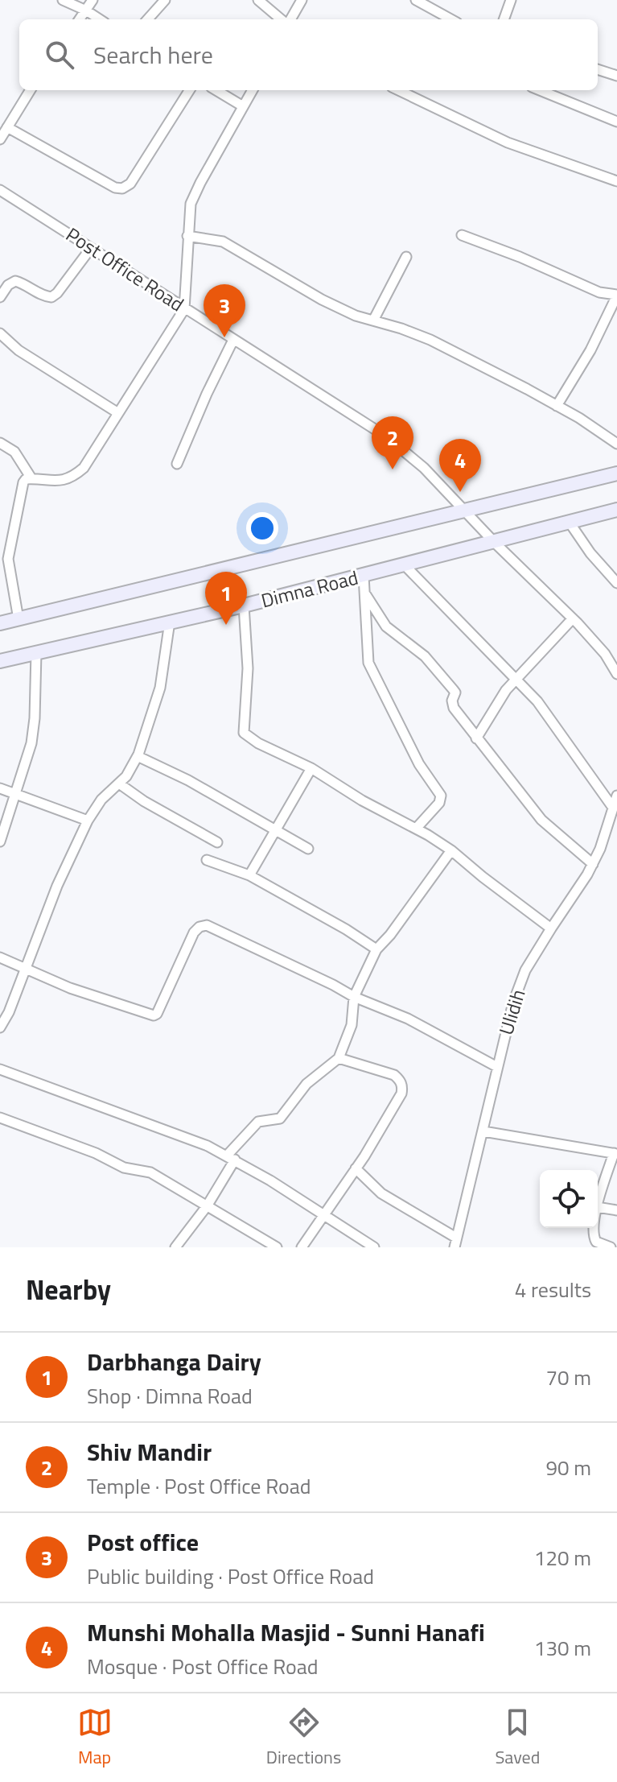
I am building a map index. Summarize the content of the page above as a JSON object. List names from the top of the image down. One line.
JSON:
{"streets":{"street":["Post Office Road","Dimna Road","Ulidih"]},"crossings":[["Post Office Road","Dimna Road"]],"page":{"search":"Search here","pins":["3","2","4","1"],"heading":["Nearby","4 results"],"list":[{"mark":"1","name":"Darbhanga Dairy","note":"Shop · Dimna Road","value":"70 m"},{"mark":"2","name":"Shiv Mandir","note":"Temple · Post Office Road","value":"90 m"},{"mark":"3","name":"Post office","note":"Public building · Post Office Road","value":"120 m"},{"mark":"4","name":"Munshi Mohalla Masjid - Sunni Hanafi","note":"Mosque · Post Office Road","value":"130 m"}],"nav":["Map","Directions","Saved"]}}
